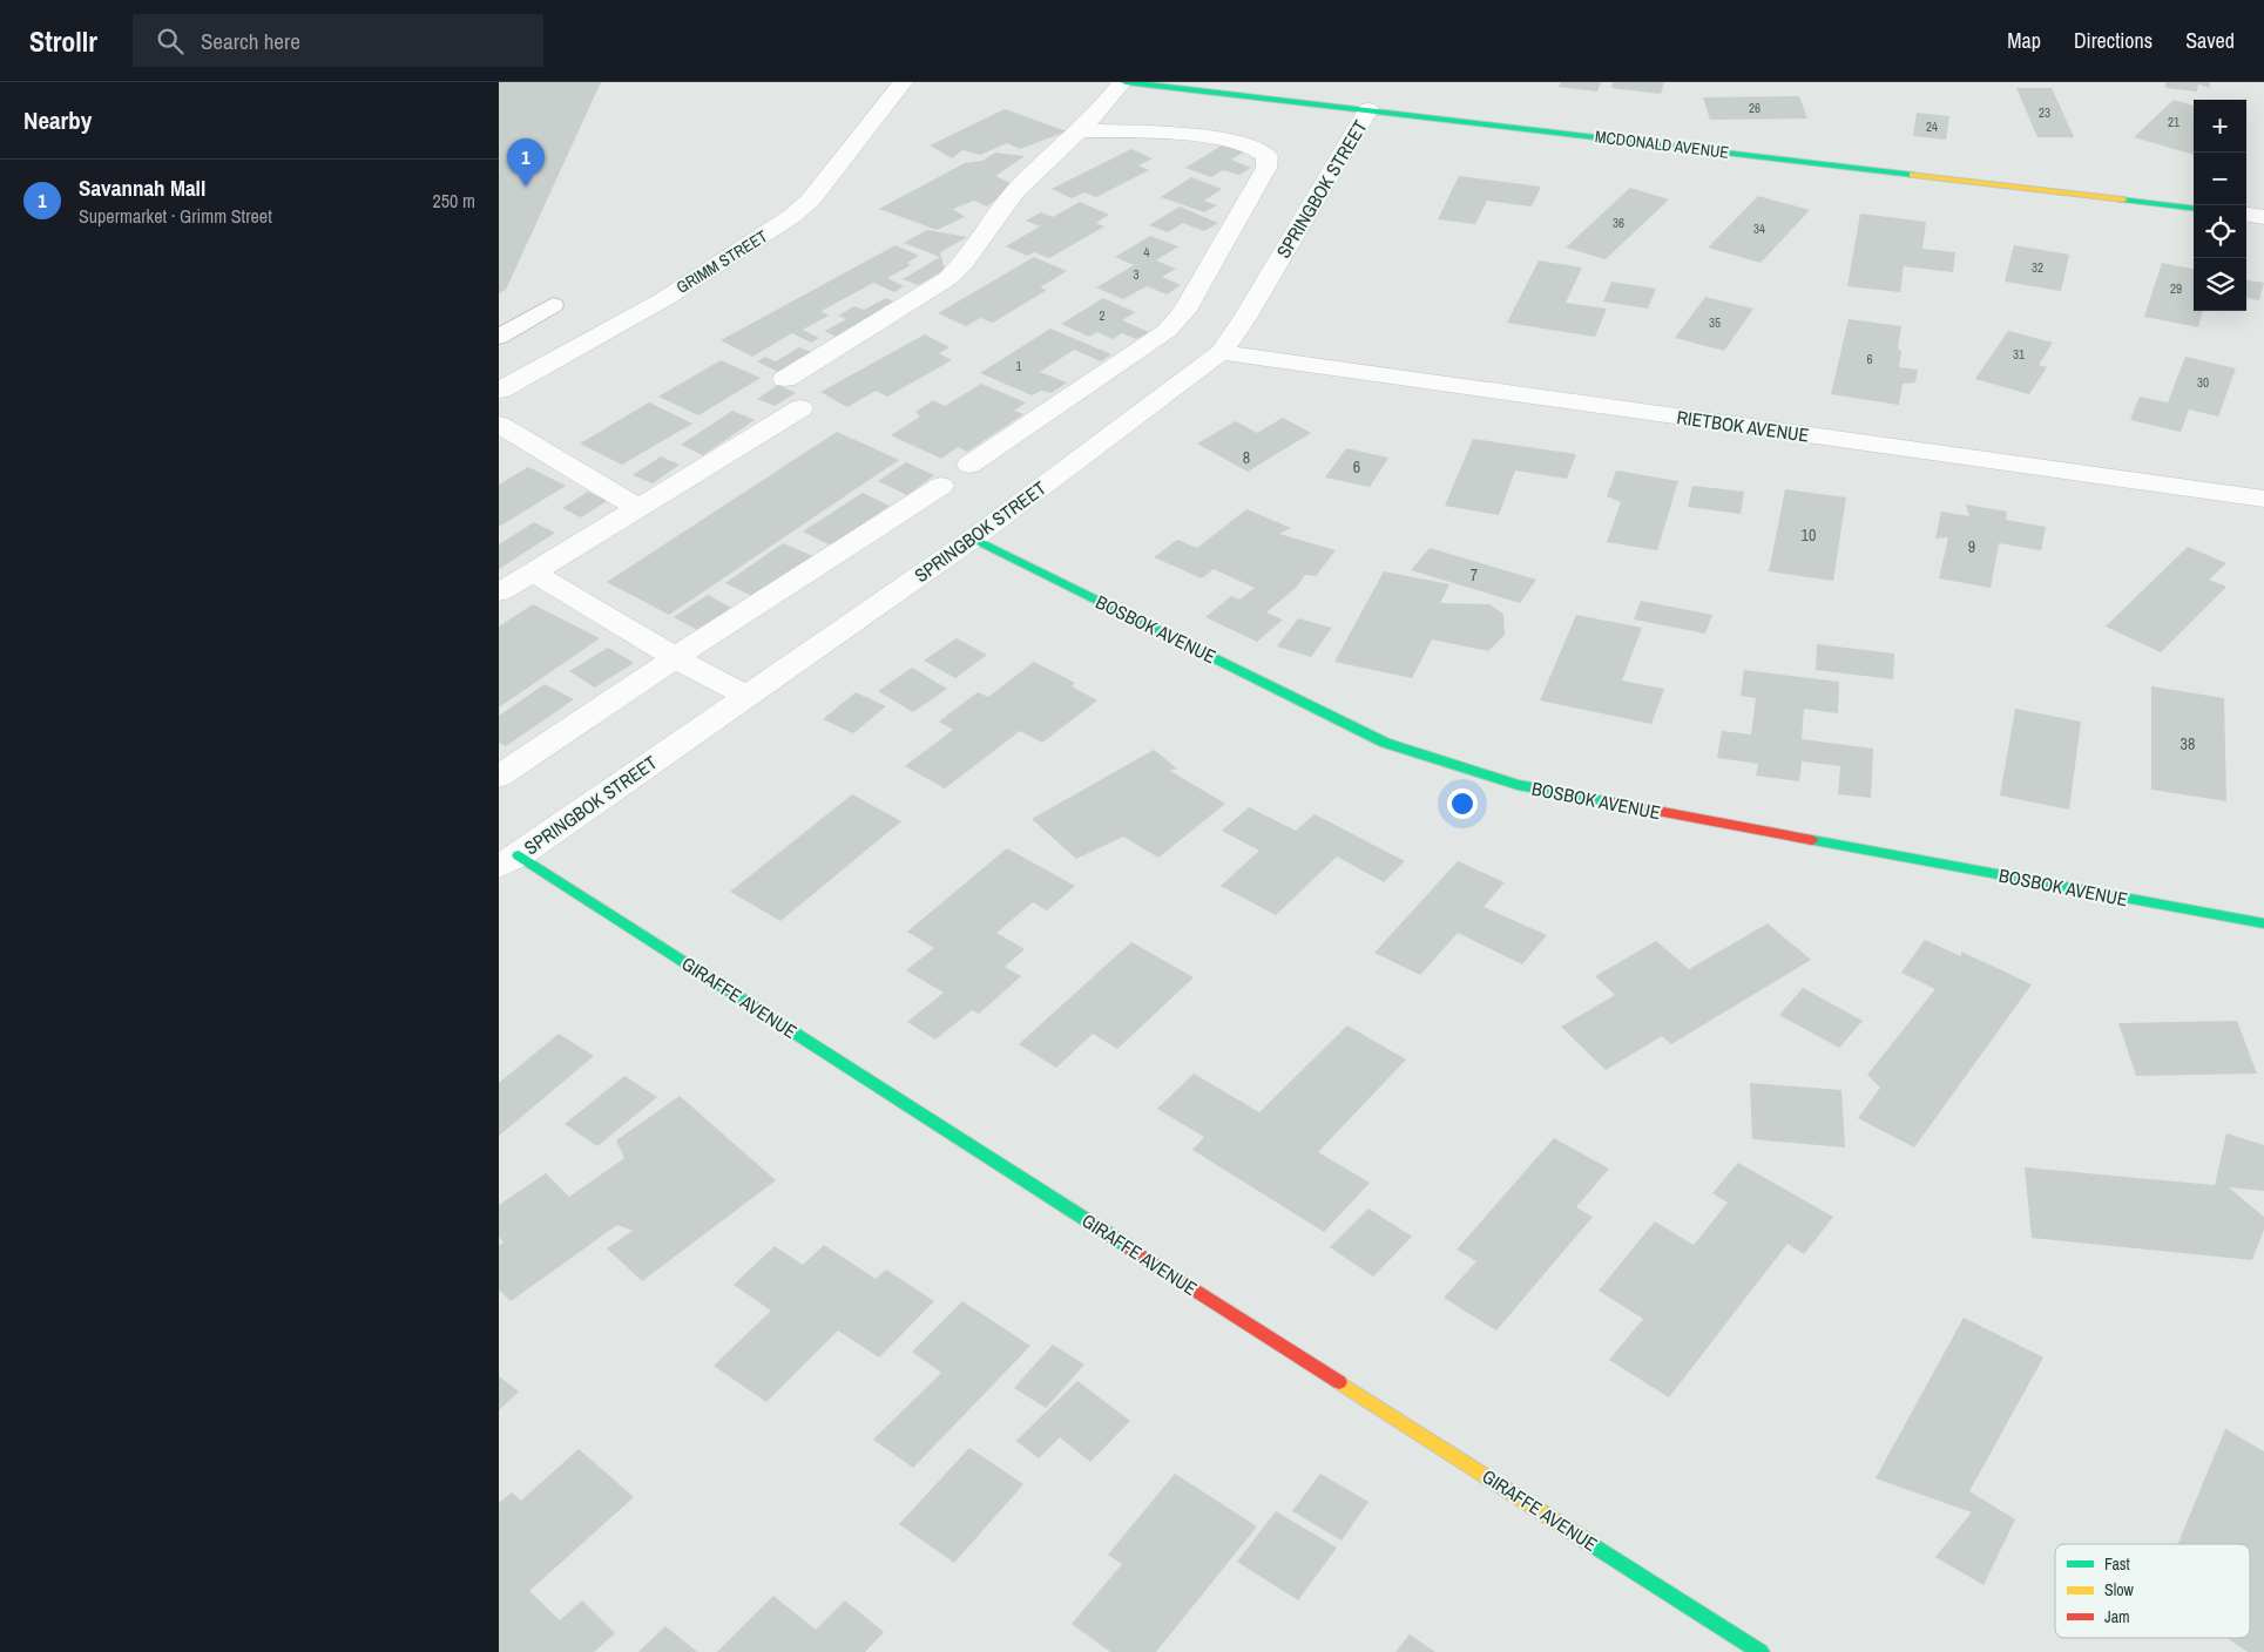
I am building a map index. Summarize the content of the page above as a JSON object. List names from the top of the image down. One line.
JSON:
{"streets":{"street":["MCDONALD AVENUE","SPRINGBOK STREET","GRIMM STREET","RIETBOK AVENUE","BOSBOK AVENUE","GIRAFFE AVENUE"]},"crossings":[["MCDONALD AVENUE","SPRINGBOK STREET"],["SPRINGBOK STREET","RIETBOK AVENUE"],["SPRINGBOK STREET","BOSBOK AVENUE"],["SPRINGBOK STREET","GIRAFFE AVENUE"]],"house_numbers":["26","23","21","24","36","34","4","32","3","29","2","35","31","6","1","30","8","6","10","9","7","38"],"legend":["Fast","Slow","Jam"],"page":{"header":"Strollr","search":"Search here","nav":["Map","Directions","Saved"],"heading":"Nearby","map_buttons":["+","−"],"pins":"1","list":[{"mark":"1","name":"Savannah Mall","note":"Supermarket · Grimm Street","value":"250 m"}]}}
